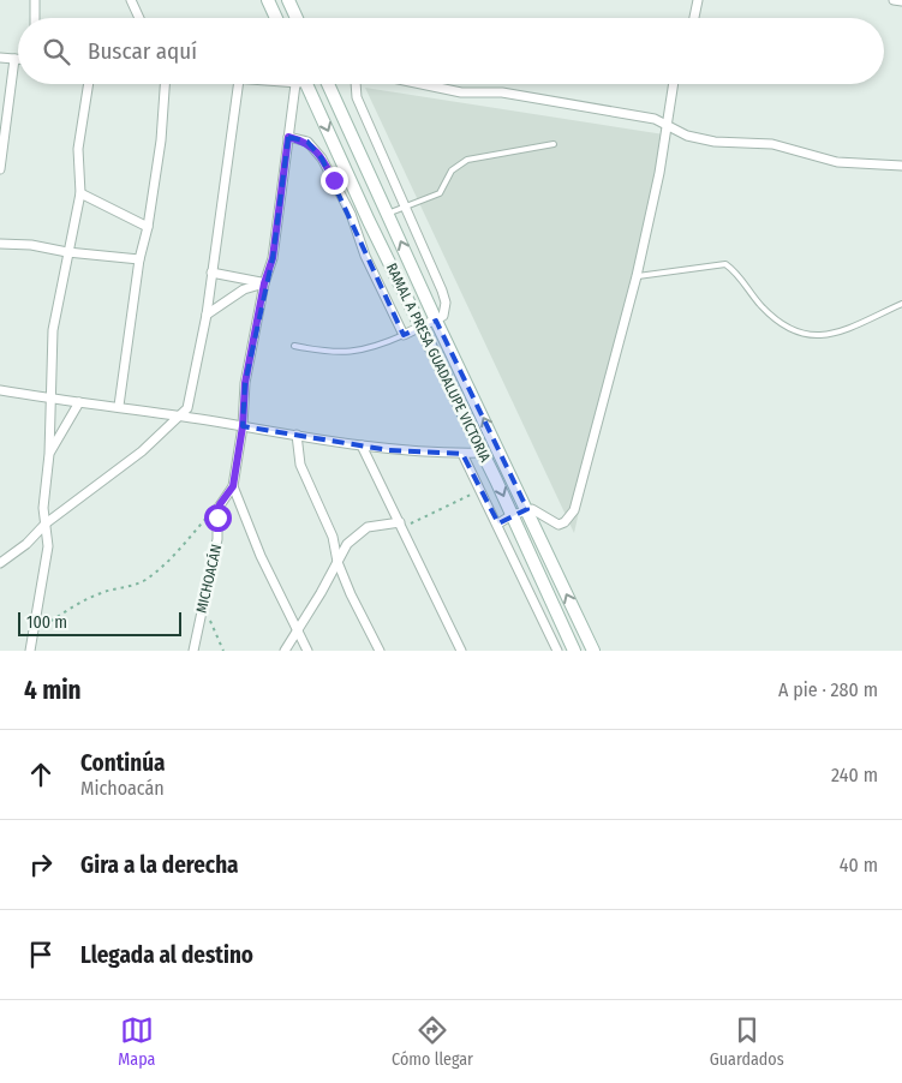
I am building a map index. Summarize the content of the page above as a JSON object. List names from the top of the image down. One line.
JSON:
{"streets":{"main road":["RAMAL A PRESA GUADALUPE VICTORIA"],"street":["MICHOACÁN"]},"scale_bar":"100 m","page":{"search":"Buscar aquí","scale":"100 m","heading":["4 min","A pie · 280 m"],"list":[["Continúa","Michoacán","240 m"],["Gira a la derecha","40 m"],"Llegada al destino"],"nav":["Mapa","Cómo llegar","Guardados"]}}
